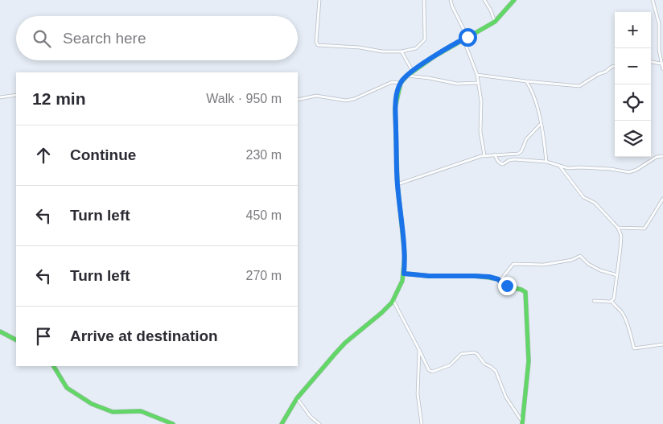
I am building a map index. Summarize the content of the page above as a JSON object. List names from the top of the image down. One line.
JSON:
{"page":{"map_buttons":["+","−"],"search":"Search here","heading":["12 min","Walk · 950 m"],"list":[["Continue","230 m"],["Turn left","450 m"],["Turn left","270 m"],"Arrive at destination"]}}
